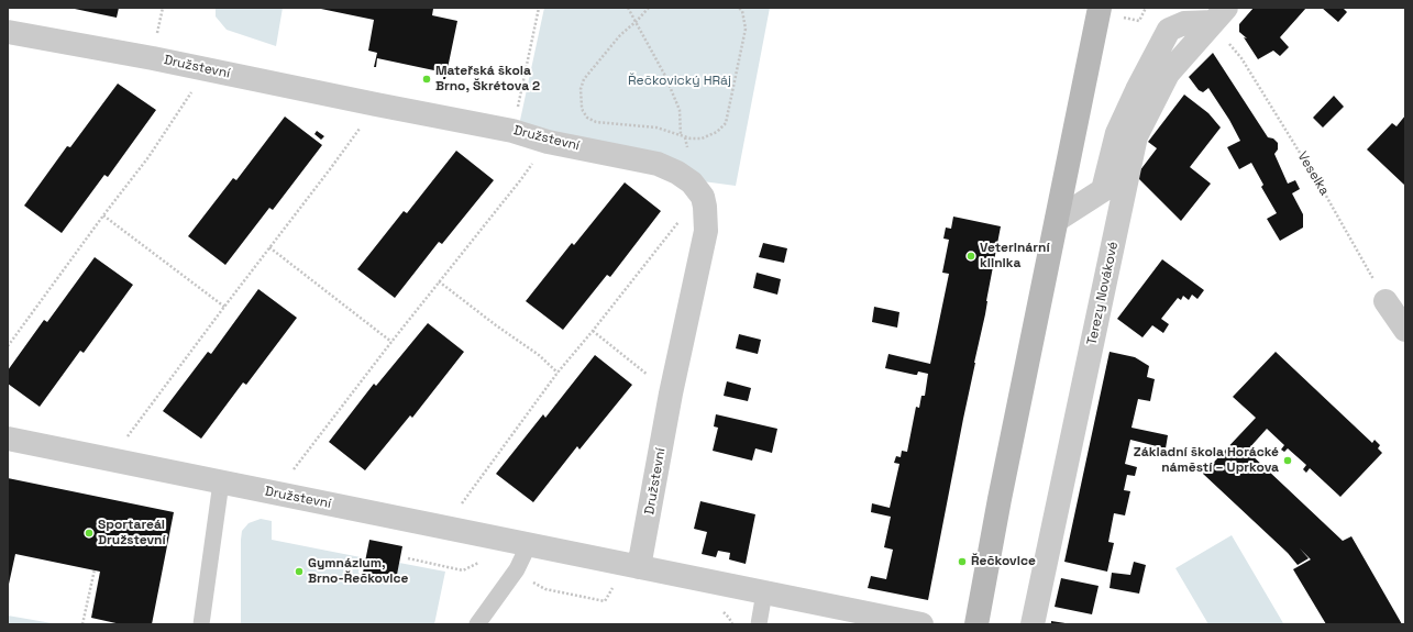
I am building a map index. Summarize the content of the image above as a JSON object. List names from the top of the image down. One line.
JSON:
{"streets":{"street":["Družstevní","Terezy Novákové"],"path":["Veselka"]},"crossings":[["Veselka","Terezy Novákové"]],"parks":["Řečkovický HRáj"],"places":["Mateřská škola Brno, Škrétova 2","Veterinární klinika","Základní škola Horácké náměstí – Uprkova","Sportareál Družstevní","Řečkovice","Gymnázium, Brno-Řečkovice"]}
